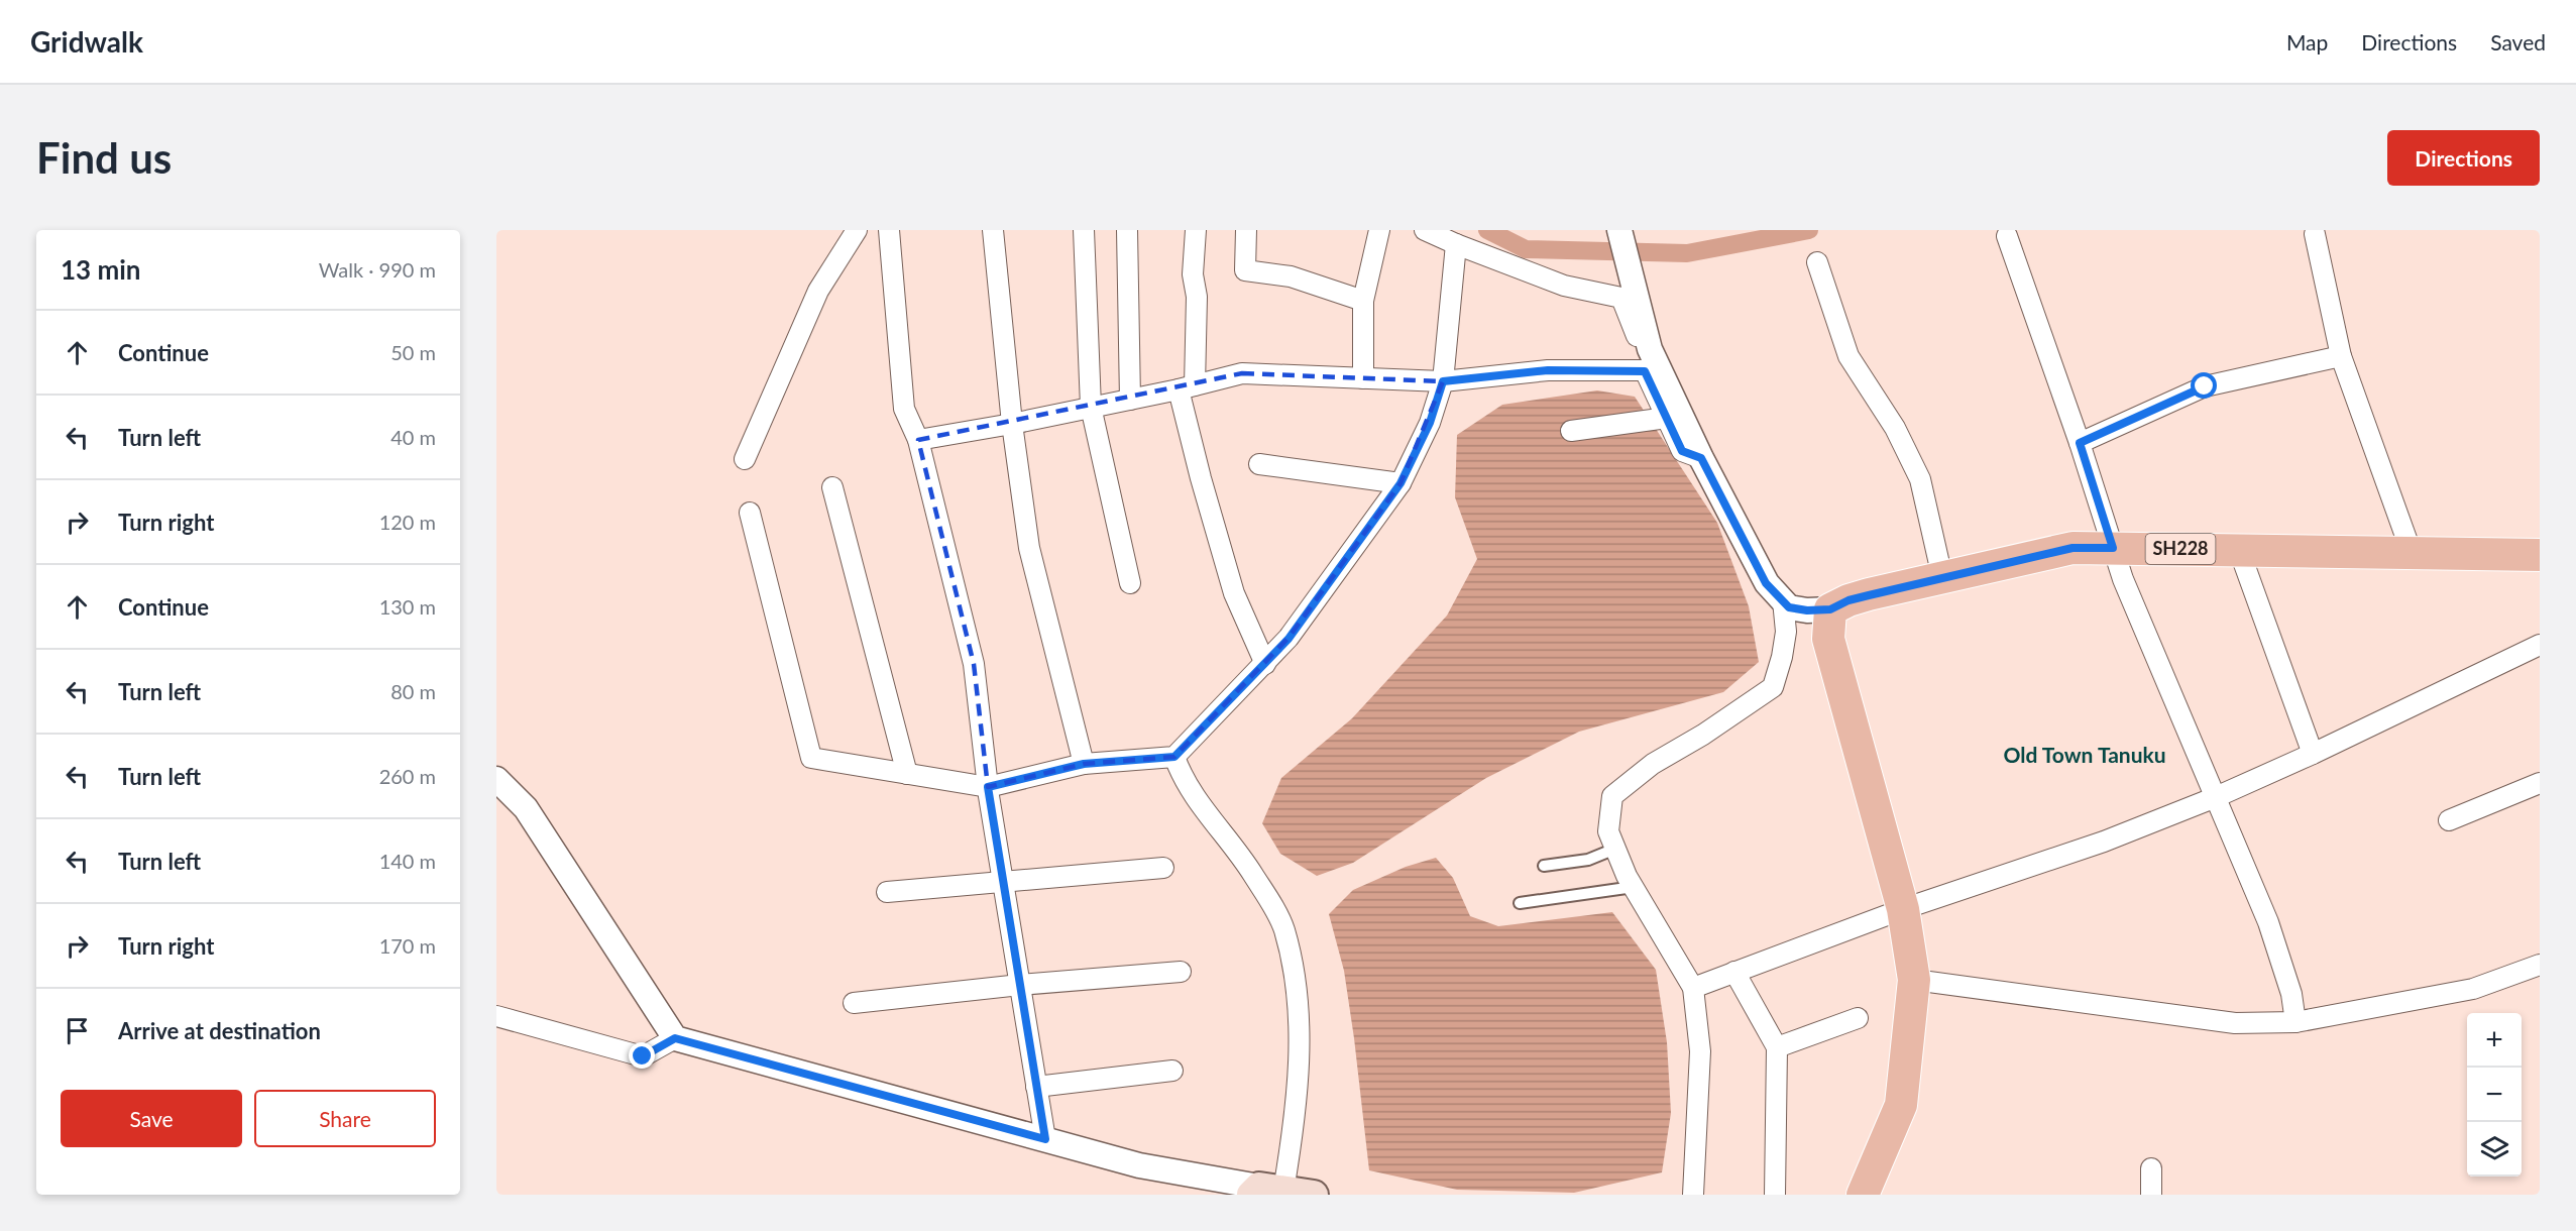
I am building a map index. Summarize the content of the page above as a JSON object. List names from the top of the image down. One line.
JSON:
{"streets":{"main road":["SH228"]},"districts":["Old Town Tanuku"],"page":{"header":"Gridwalk","nav":["Map","Directions","Saved"],"buttons":["Directions",["Save","Share"]],"title":"Find us","heading":["13 min","Walk · 990 m"],"list":[["Continue","50 m"],["Turn left","40 m"],["Turn right","120 m"],["Continue","130 m"],["Turn left","80 m"],["Turn left","260 m"],["Turn left","140 m"],["Turn right","170 m"],"Arrive at destination"],"map_buttons":["+","−"]}}
